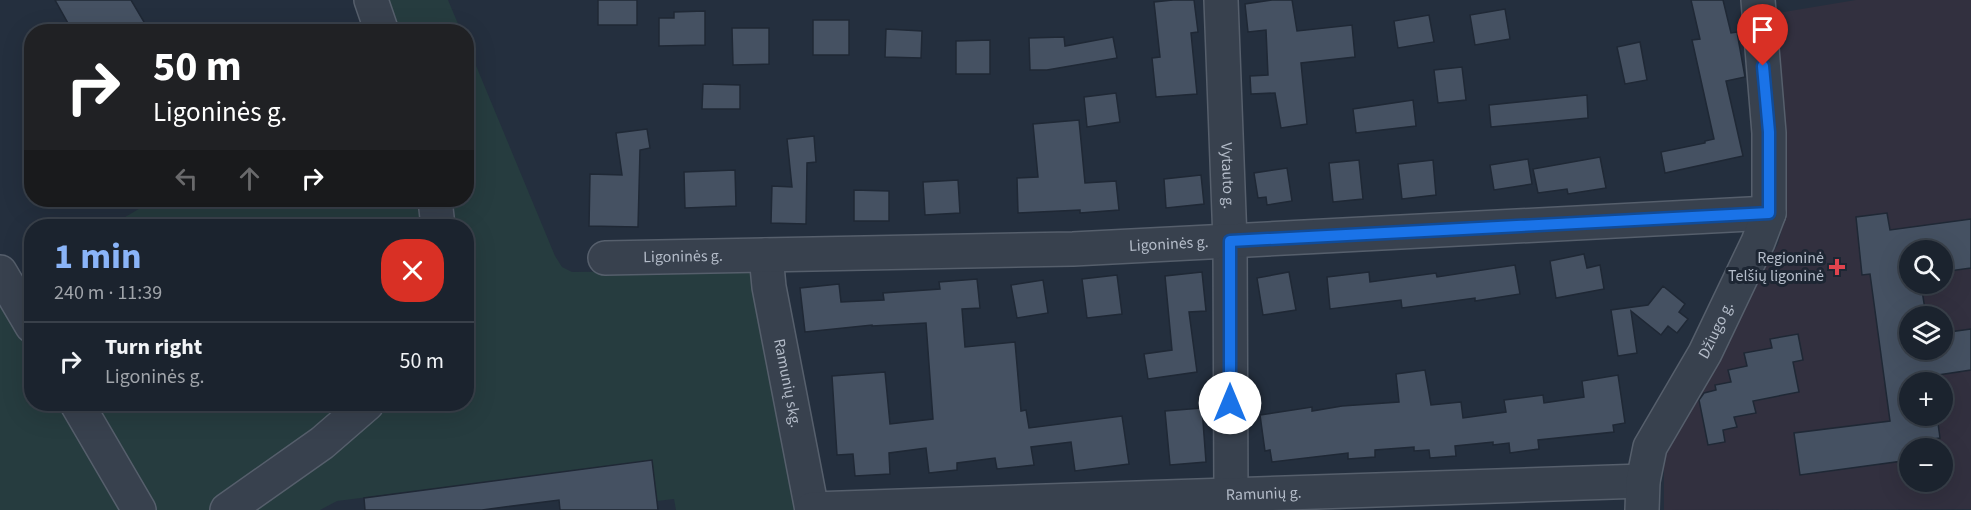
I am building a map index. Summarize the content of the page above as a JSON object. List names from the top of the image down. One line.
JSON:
{"streets":{"street":["Vytauto g.","Ligoninės g.","Džiugo g.","Ramunių skg.","Ramunių g."]},"crossings":[["Vytauto g.","Ligoninės g."],["Vytauto g.","Ramunių g."],["Ligoninės g.","Džiugo g."],["Ligoninės g.","Ramunių skg."],["Džiugo g.","Ramunių g."],["Ramunių skg.","Ramunių g."]],"places":{"health":["Regioninė Telšių ligoninė"]},"page":{"turn":["50 m","Ligoninės g."],"heading":["1 min","240 m · 11:39"],"map_buttons":["+","−"],"list":[{"name":"Turn right","note":"Ligoninės g.","value":"50 m"}]}}
